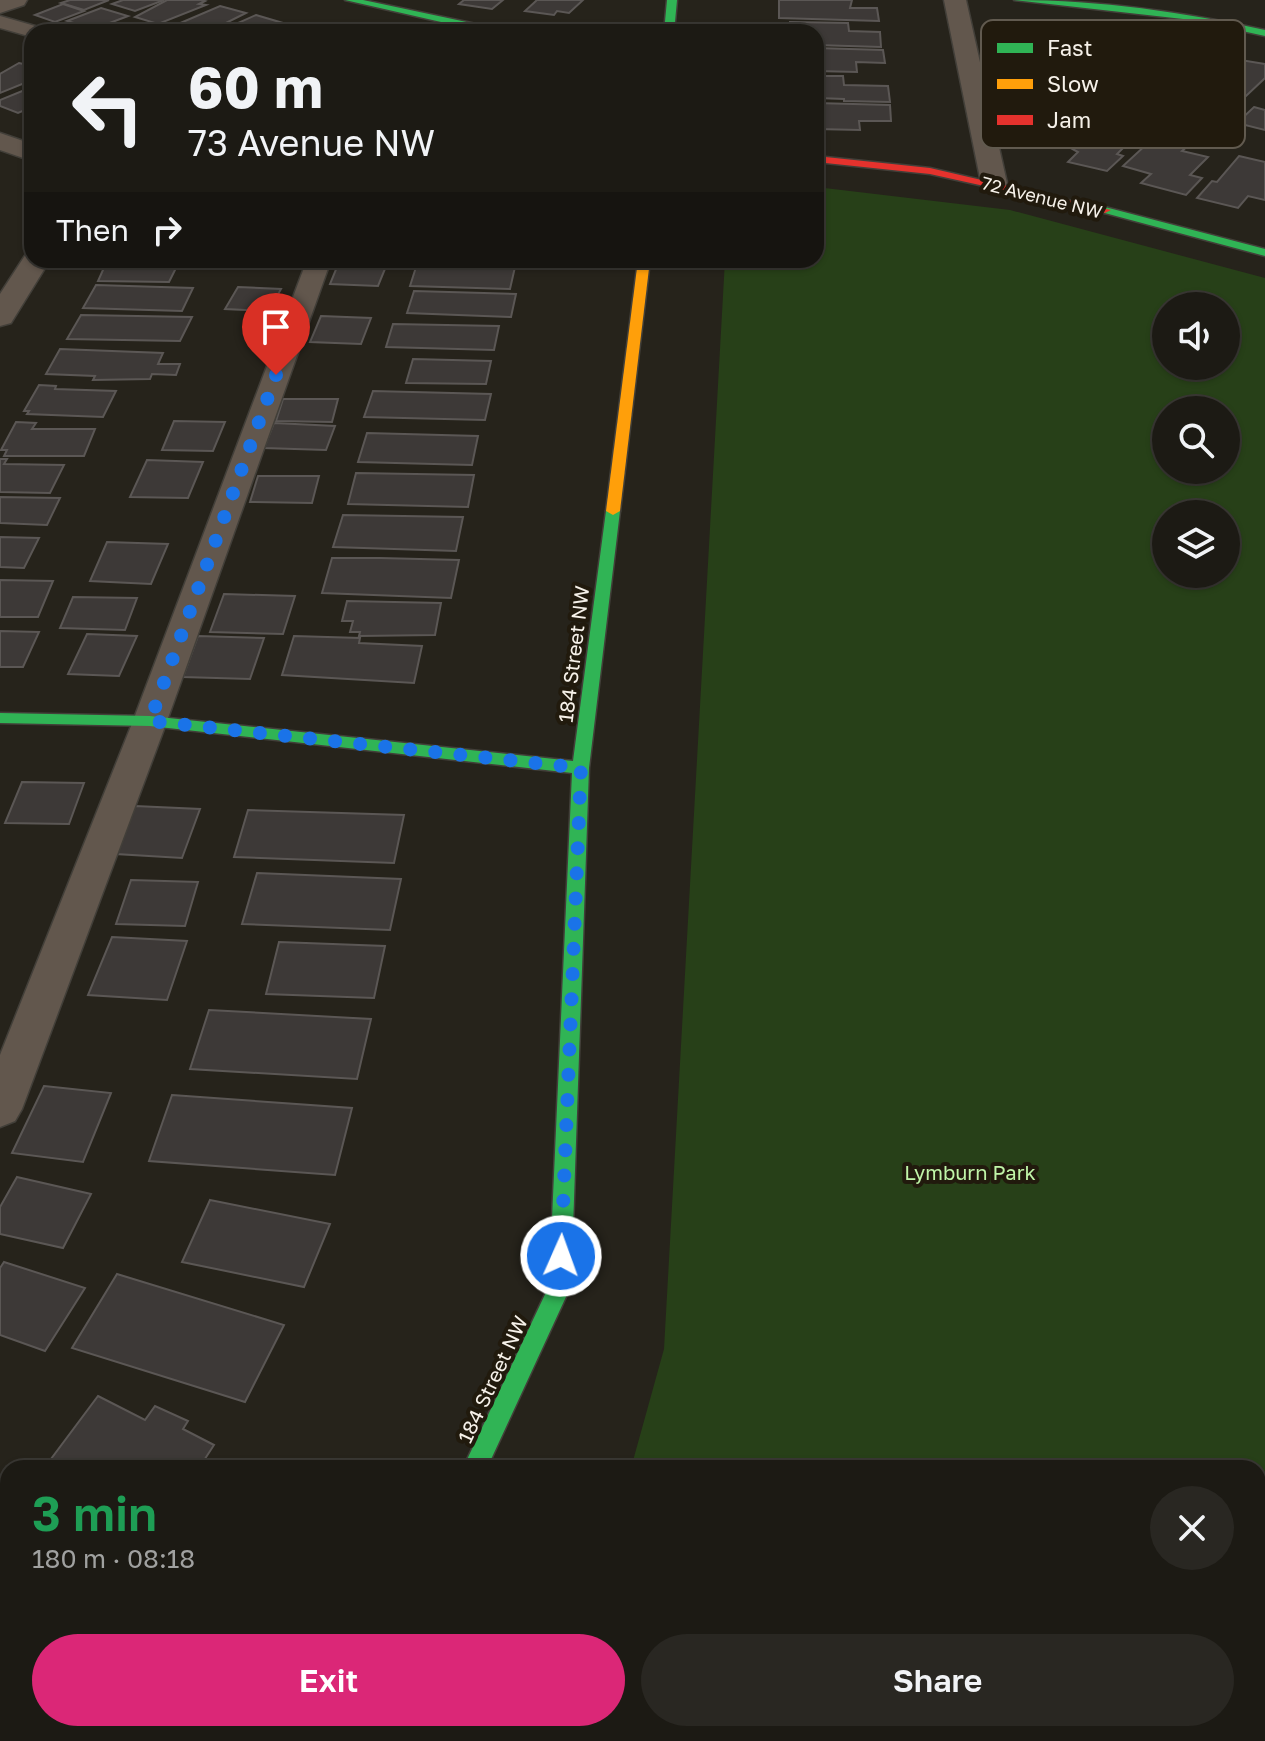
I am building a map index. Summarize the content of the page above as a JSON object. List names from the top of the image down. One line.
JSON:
{"streets":{"street":["72 Avenue NW","184 Street NW"]},"parks":["Lymburn Park"],"legend":["Fast","Slow","Jam"],"page":{"turn":["60 m","73 Avenue NW"],"then":"Then","heading":["3 min","180 m · 08:18"],"buttons":["Exit","Share"]}}
